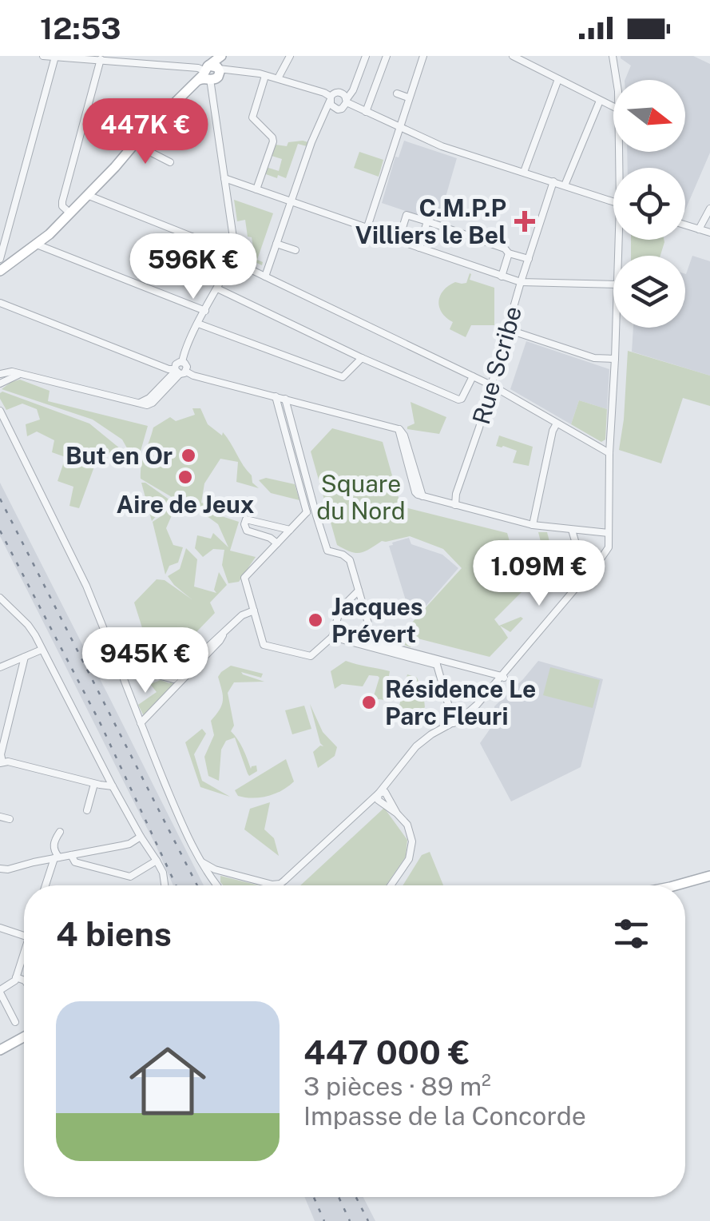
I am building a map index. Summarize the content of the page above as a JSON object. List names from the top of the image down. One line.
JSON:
{"streets":{"street":["Rue Scribe"]},"parks":["Square du Nord"],"places":{"health":["C.M.P.P Villiers le Bel"],"other":["But en Or","Aire de Jeux","Jacques Prévert","Résidence Le Parc Fleuri"]},"north":"right","page":{"status":"12:53","price":["447K €","596K €","1.09M €","945K €"],"heading":"4 biens","list":[{"name":"447 000 €","note":"3 pièces · 89 m² · Impasse de la Concorde"}]}}
